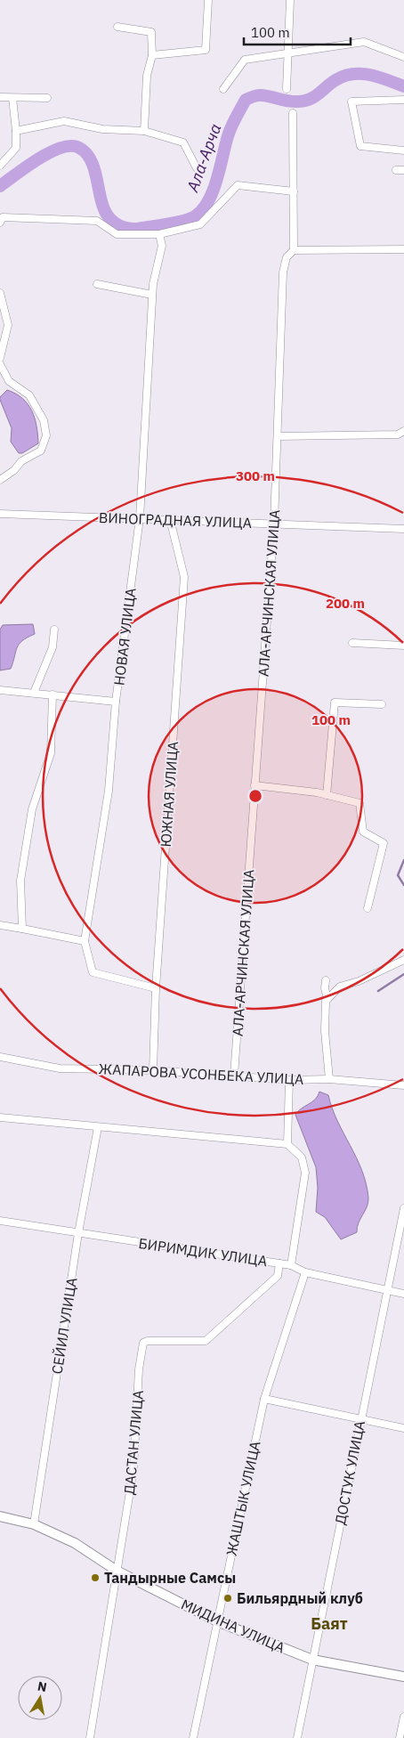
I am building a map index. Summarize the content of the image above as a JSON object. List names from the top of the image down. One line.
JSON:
{"streets":{"street":["ВИНОГРАДНАЯ УЛИЦА","АЛА-АРЧИНСКАЯ УЛИЦА","НОВАЯ УЛИЦА","ЮЖНАЯ УЛИЦА","ЖАПАРОВА УСОНБЕКА УЛИЦА","БИРИМДИК УЛИЦА","СЕЙИЛ УЛИЦА","ДАСТАН УЛИЦА","ДОСТУК УЛИЦА","ЖАШТЫК УЛИЦА","МИДИНА УЛИЦА"]},"crossings":[["ВИНОГРАДНАЯ УЛИЦА","АЛА-АРЧИНСКАЯ УЛИЦА"],["ВИНОГРАДНАЯ УЛИЦА","НОВАЯ УЛИЦА"],["ВИНОГРАДНАЯ УЛИЦА","ЮЖНАЯ УЛИЦА"],["АЛА-АРЧИНСКАЯ УЛИЦА","ЖАПАРОВА УСОНБЕКА УЛИЦА"],["НОВАЯ УЛИЦА","ЮЖНАЯ УЛИЦА"],["ЮЖНАЯ УЛИЦА","ЖАПАРОВА УСОНБЕКА УЛИЦА"],["БИРИМДИК УЛИЦА","СЕЙИЛ УЛИЦА"],["БИРИМДИК УЛИЦА","ДАСТАН УЛИЦА"],["БИРИМДИК УЛИЦА","ДОСТУК УЛИЦА"],["БИРИМДИК УЛИЦА","ЖАШТЫК УЛИЦА"],["СЕЙИЛ УЛИЦА","МИДИНА УЛИЦА"],["ДАСТАН УЛИЦА","МИДИНА УЛИЦА"],["ДОСТУК УЛИЦА","МИДИНА УЛИЦА"],["ЖАШТЫК УЛИЦА","МИДИНА УЛИЦА"]],"districts":["Баят"],"water":["Ала-Арча"],"places":["Тандырные Самсы","Бильярдный клуб"],"scale_bar":"100 m","north":"top","rings":["300 m","200 m","100 m"]}
